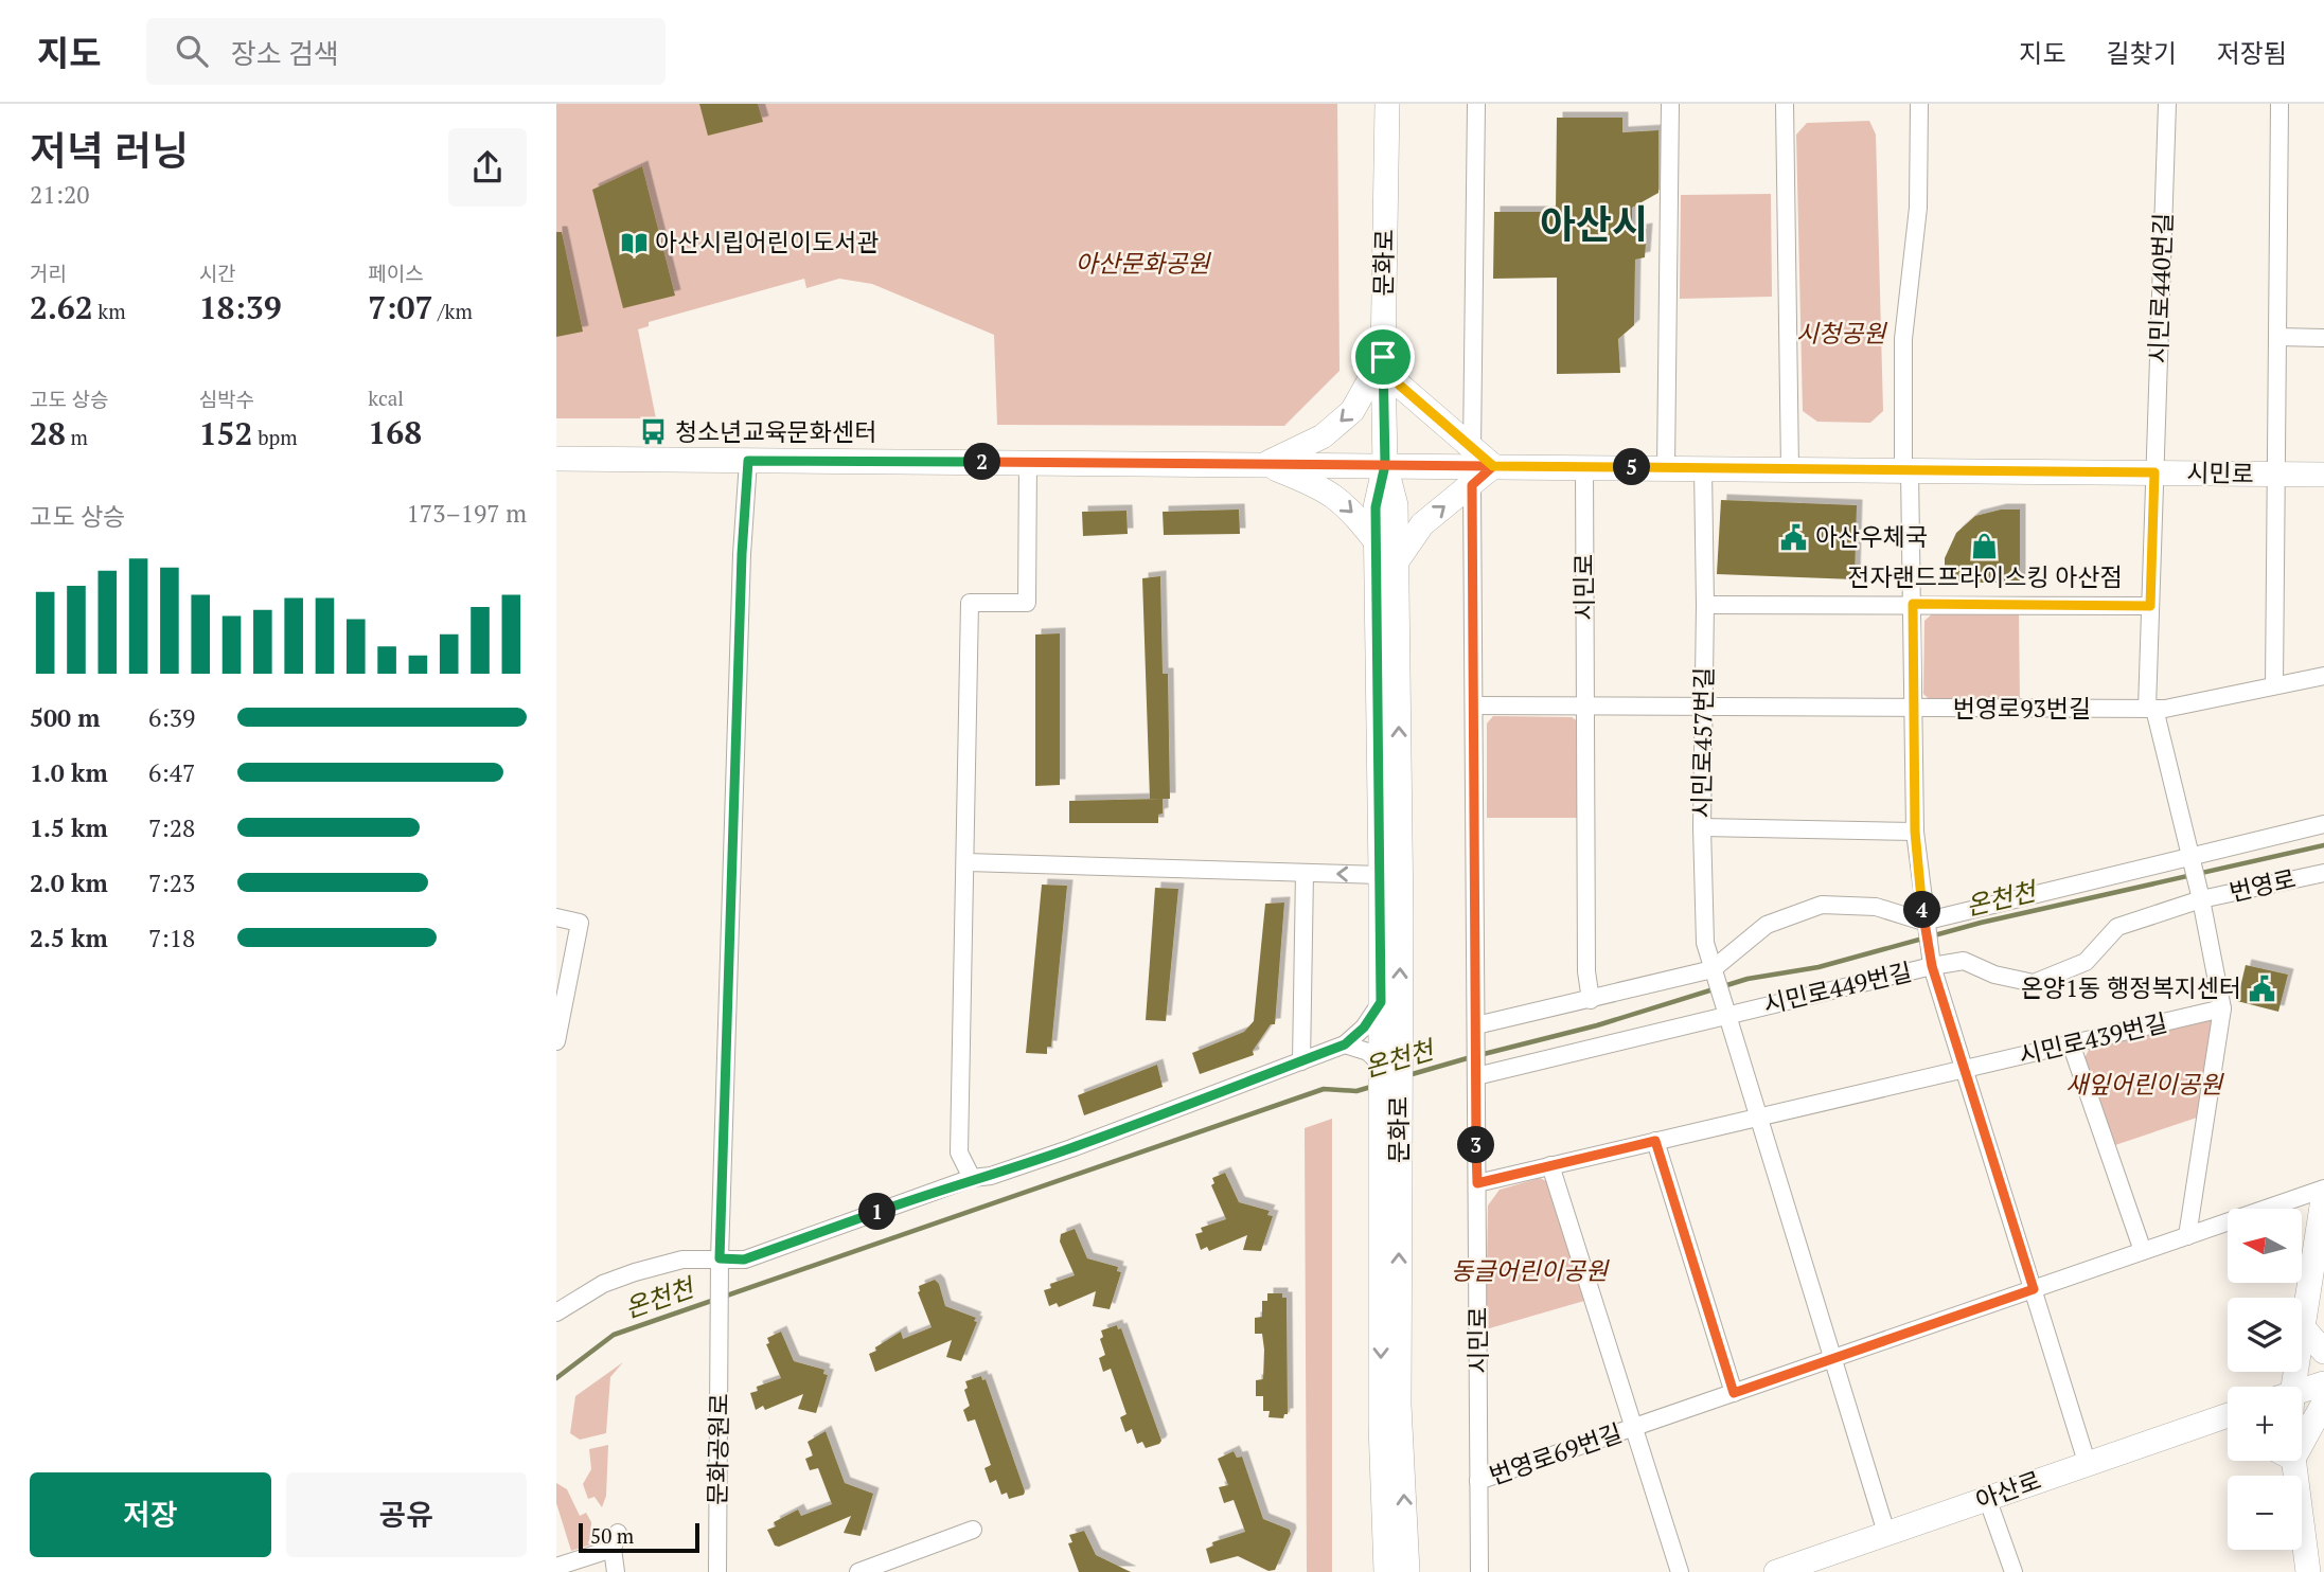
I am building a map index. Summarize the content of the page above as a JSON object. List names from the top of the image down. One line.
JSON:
{"streets":{"main road":["문화로","시민로","아산로"],"street":["시민로440번길","번영로93번길","시민로457번길","번영로","시민로449번길","시민로439번길","문화공원로","번영로69번길"]},"crossings":[["문화로","시민로"],["시민로440번길","시민로"],["시민로","번영로93번길"],["시민로","시민로457번길"],["시민로","번영로69번길"],["번영로93번길","시민로457번길"],["시민로457번길","시민로449번길"],["시민로457번길","번영로69번길"],["시민로457번길","아산로"],["시민로449번길","시민로439번길"],["시민로449번길","번영로69번길"],["시민로449번길","아산로"]],"districts":["아산시"],"water":["온천천"],"parks":["아산문화공원","시청공원","새잎어린이공원","동글어린이공원"],"places":{"library":["아산시립어린이도서관"],"bus stop":["청소년교육문화센터"],"public building":["아산우체국","온양1동 행정복지센터"],"shop":["전자랜드프라이스킹 아산점"]},"scale_bar":"50 m","north":"left","page":{"header":"지도","search":"장소 검색","nav":["지도","길찾기","저장됨"],"heading":["저녁 러닝","21:20"],"stats":[["거리","2.62 km"],["시간","18:39"],["페이스","7:07 /km"],["고도 상승","28 m"],["심박수","152 bpm"],["kcal","168"]],"pins":["2","5","4","3","1"],"chart":["고도 상승","173–197 m"],"list":[{"name":"500 m","note":"6:39"},{"name":"1.0 km","note":"6:47"},{"name":"1.5 km","note":"7:28"},{"name":"2.0 km","note":"7:23"},{"name":"2.5 km","note":"7:18"}],"map_buttons":["+","−"],"buttons":["저장","공유"],"scale":"50 m"}}
